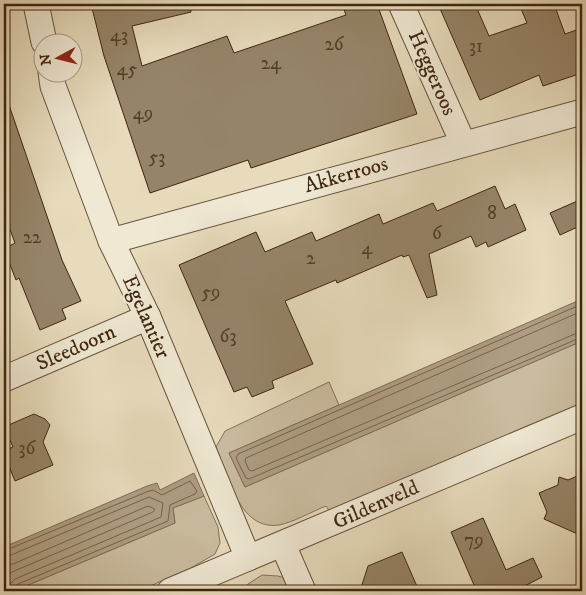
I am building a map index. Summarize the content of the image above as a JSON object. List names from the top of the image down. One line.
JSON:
{"streets":{"street":["Heggeroos","Akkerroos","Egelantier","Sleedoorn","Gildenveld"]},"crossings":[["Heggeroos","Akkerroos"],["Akkerroos","Egelantier"],["Egelantier","Sleedoorn"],["Egelantier","Gildenveld"]],"house_numbers":["43","26","31","24","45","49","53","8","6","22","4","2","59","63","36","79"],"north":"left"}
